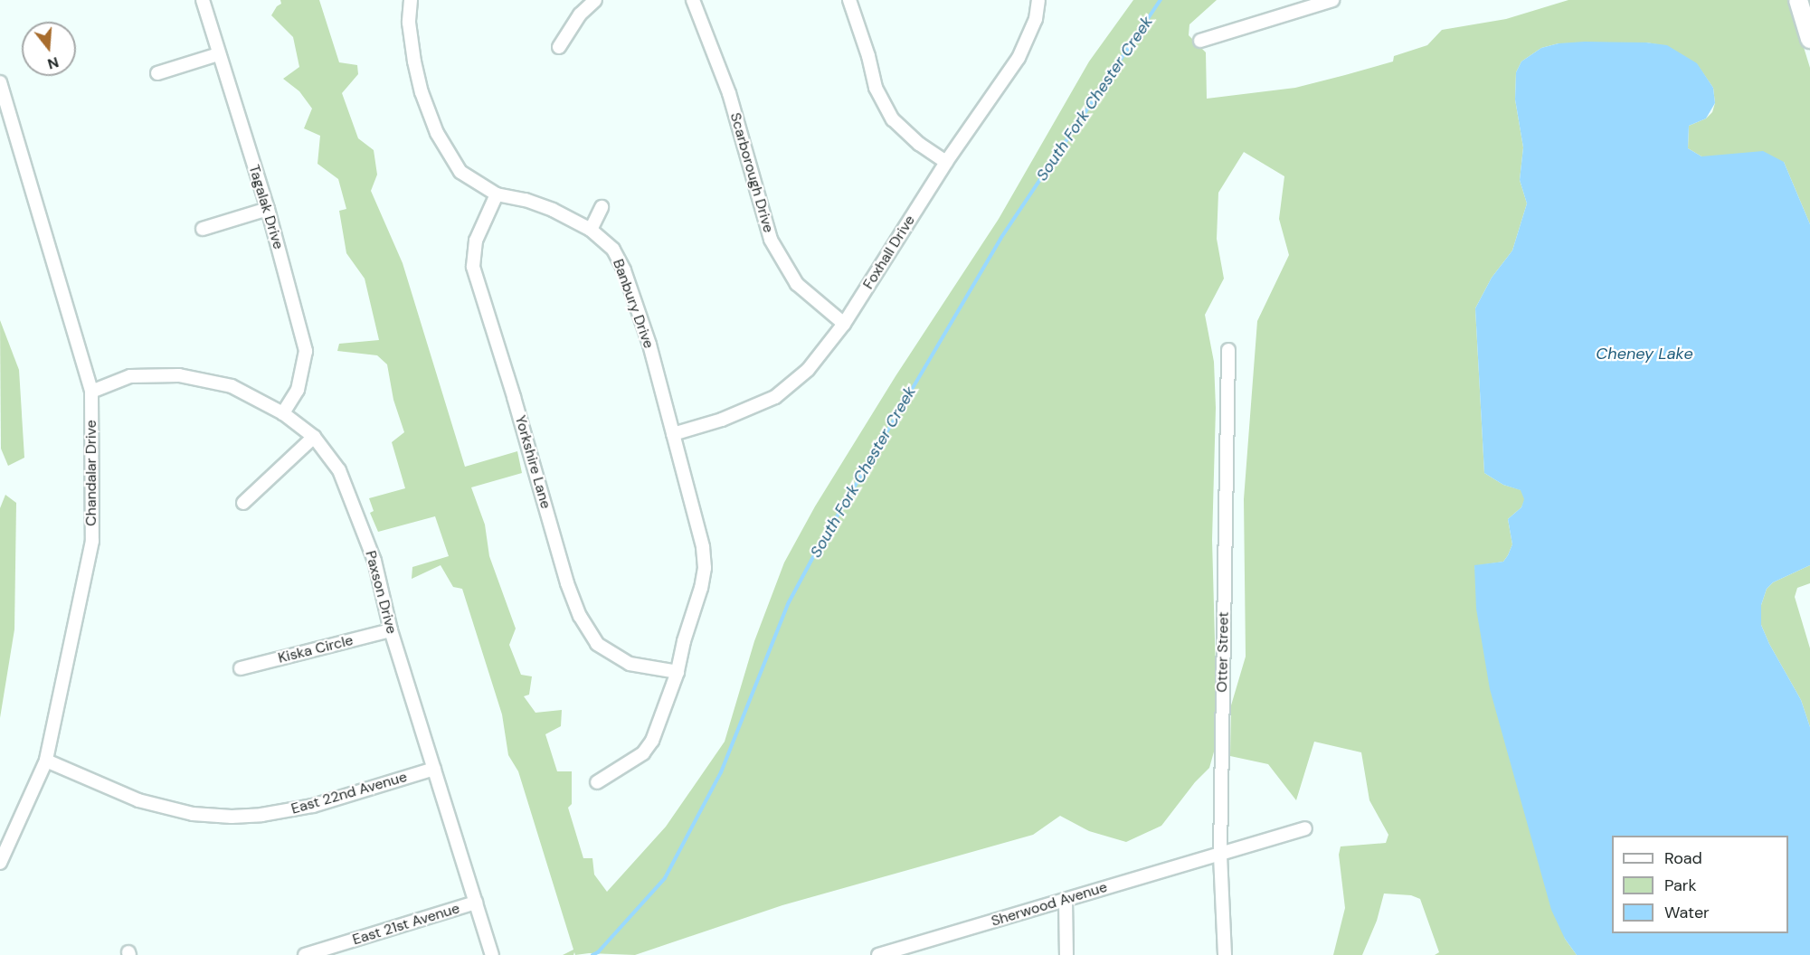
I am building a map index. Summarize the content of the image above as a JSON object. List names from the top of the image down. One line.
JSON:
{"streets":{"street":["Scarborough Drive","Tagalak Drive","Foxhall Drive","Banbury Drive","Yorkshire Lane","Chandalar Drive","Paxson Drive","Kiska Circle","Otter Street","East 22nd Avenue","Sherwood Avenue","East 21st Avenue"]},"crossings":[["Scarborough Drive","Foxhall Drive"],["Tagalak Drive","Paxson Drive"],["Foxhall Drive","Banbury Drive"],["Banbury Drive","Yorkshire Lane"],["Chandalar Drive","Paxson Drive"],["Chandalar Drive","East 22nd Avenue"],["Paxson Drive","Kiska Circle"],["Paxson Drive","East 22nd Avenue"],["Paxson Drive","East 21st Avenue"],["Otter Street","Sherwood Avenue"]],"water":["South Fork Chester Creek","Cheney Lake"],"legend":["Road","Park","Water"],"north":"bottom"}
